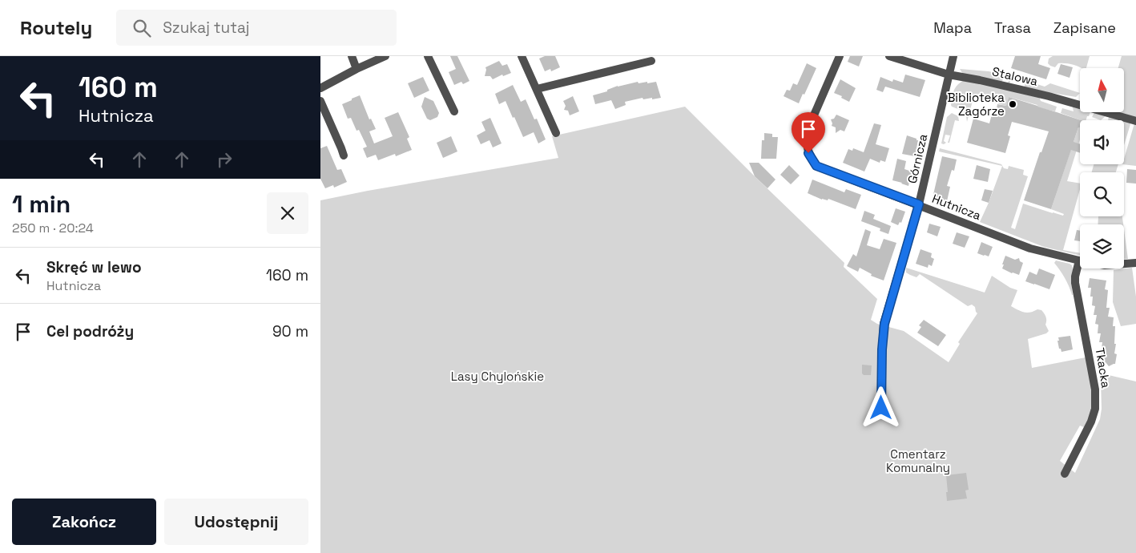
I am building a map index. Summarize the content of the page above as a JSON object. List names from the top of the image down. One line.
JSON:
{"streets":{"street":["Stalowa","Górnicza","Hutnicza","Tkacka"]},"crossings":[["Stalowa","Górnicza"],["Górnicza","Hutnicza"],["Hutnicza","Tkacka"]],"parks":["Lasy Chylońskie","Cmentarz Komunalny"],"places":["Biblioteka Zagórze"],"north":"top","page":{"header":"Routely","search":"Szukaj tutaj","nav":["Mapa","Trasa","Zapisane"],"turn":["160 m","Hutnicza"],"heading":["1 min","250 m · 20:24"],"list":[{"name":"Skręć w lewo","note":"Hutnicza","value":"160 m"},{"name":"Cel podróży","value":"90 m"}],"buttons":["Zakończ","Udostępnij"]}}
